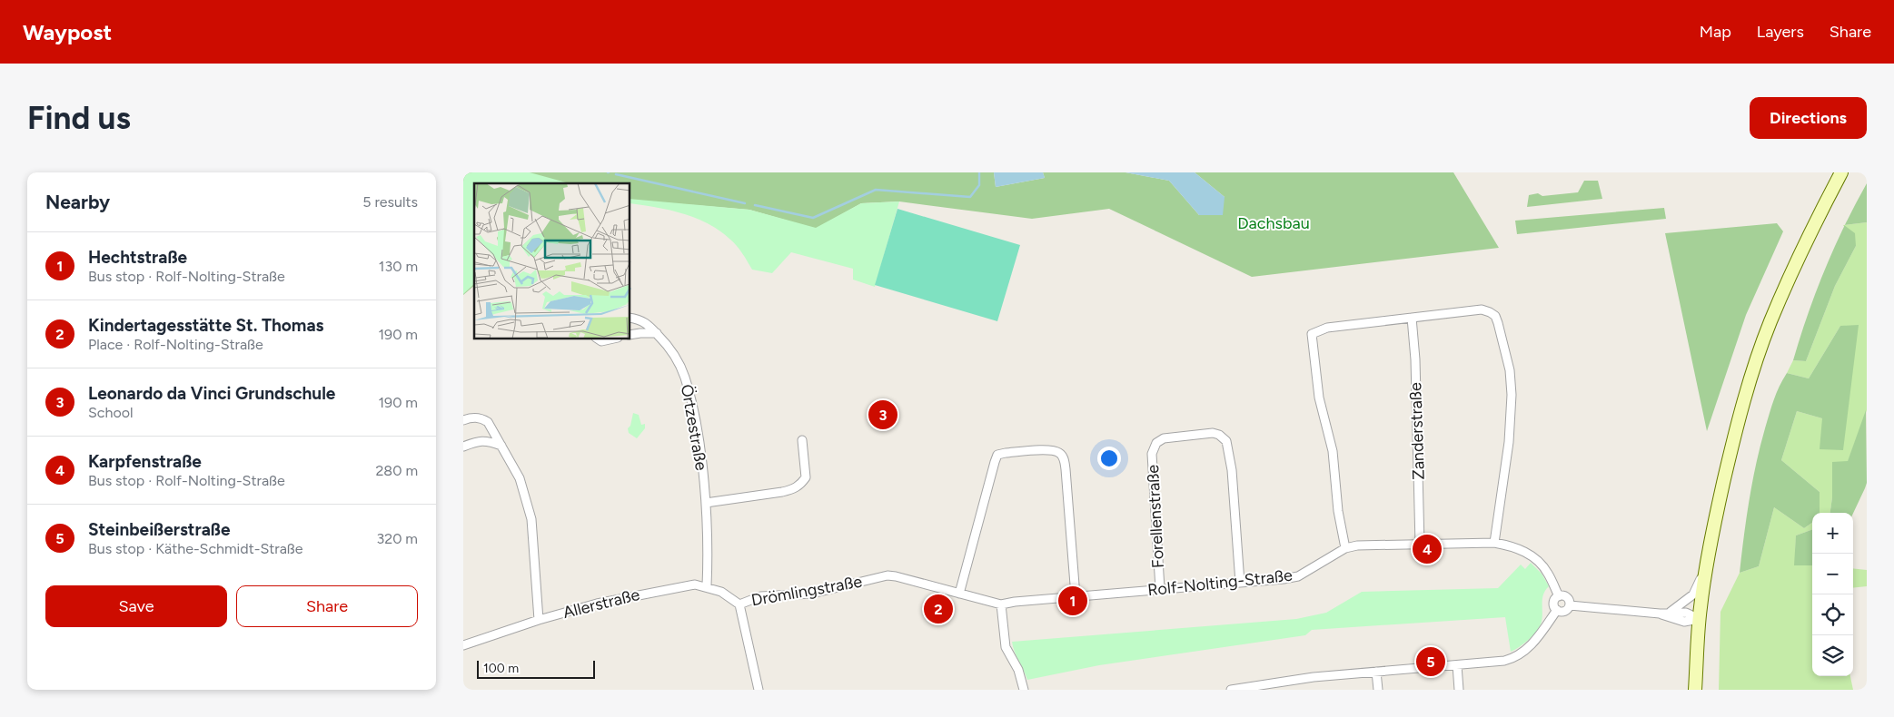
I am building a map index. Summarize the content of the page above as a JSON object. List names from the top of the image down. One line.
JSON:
{"streets":{"street":["Örtzestraße","Zanderstraße","Forellenstraße","Rolf-Nolting-Straße","Drömlingstraße","Allerstraße"]},"crossings":[["Örtzestraße","Allerstraße"],["Zanderstraße","Rolf-Nolting-Straße"],["Forellenstraße","Rolf-Nolting-Straße"],["Rolf-Nolting-Straße","Drömlingstraße"],["Drömlingstraße","Allerstraße"]],"parks":["Dachsbau"],"scale_bar":"100 m","page":{"header":"Waypost","nav":["Map","Layers","Share"],"buttons":["Directions",["Save","Share"]],"title":"Find us","heading":["Nearby","5 results"],"list":[{"mark":"1","name":"Hechtstraße","note":"Bus stop · Rolf-Nolting-Straße","value":"130 m"},{"mark":"2","name":"Kindertagesstätte St. Thomas","note":"Place · Rolf-Nolting-Straße","value":"190 m"},{"mark":"3","name":"Leonardo da Vinci Grundschule","note":"School","value":"190 m"},{"mark":"4","name":"Karpfenstraße","note":"Bus stop · Rolf-Nolting-Straße","value":"280 m"},{"mark":"5","name":"Steinbeißerstraße","note":"Bus stop · Käthe-Schmidt-Straße","value":"320 m"}],"pins":["3","4","1","2","5"],"map_buttons":["+","−"],"scale":"100 m"}}
